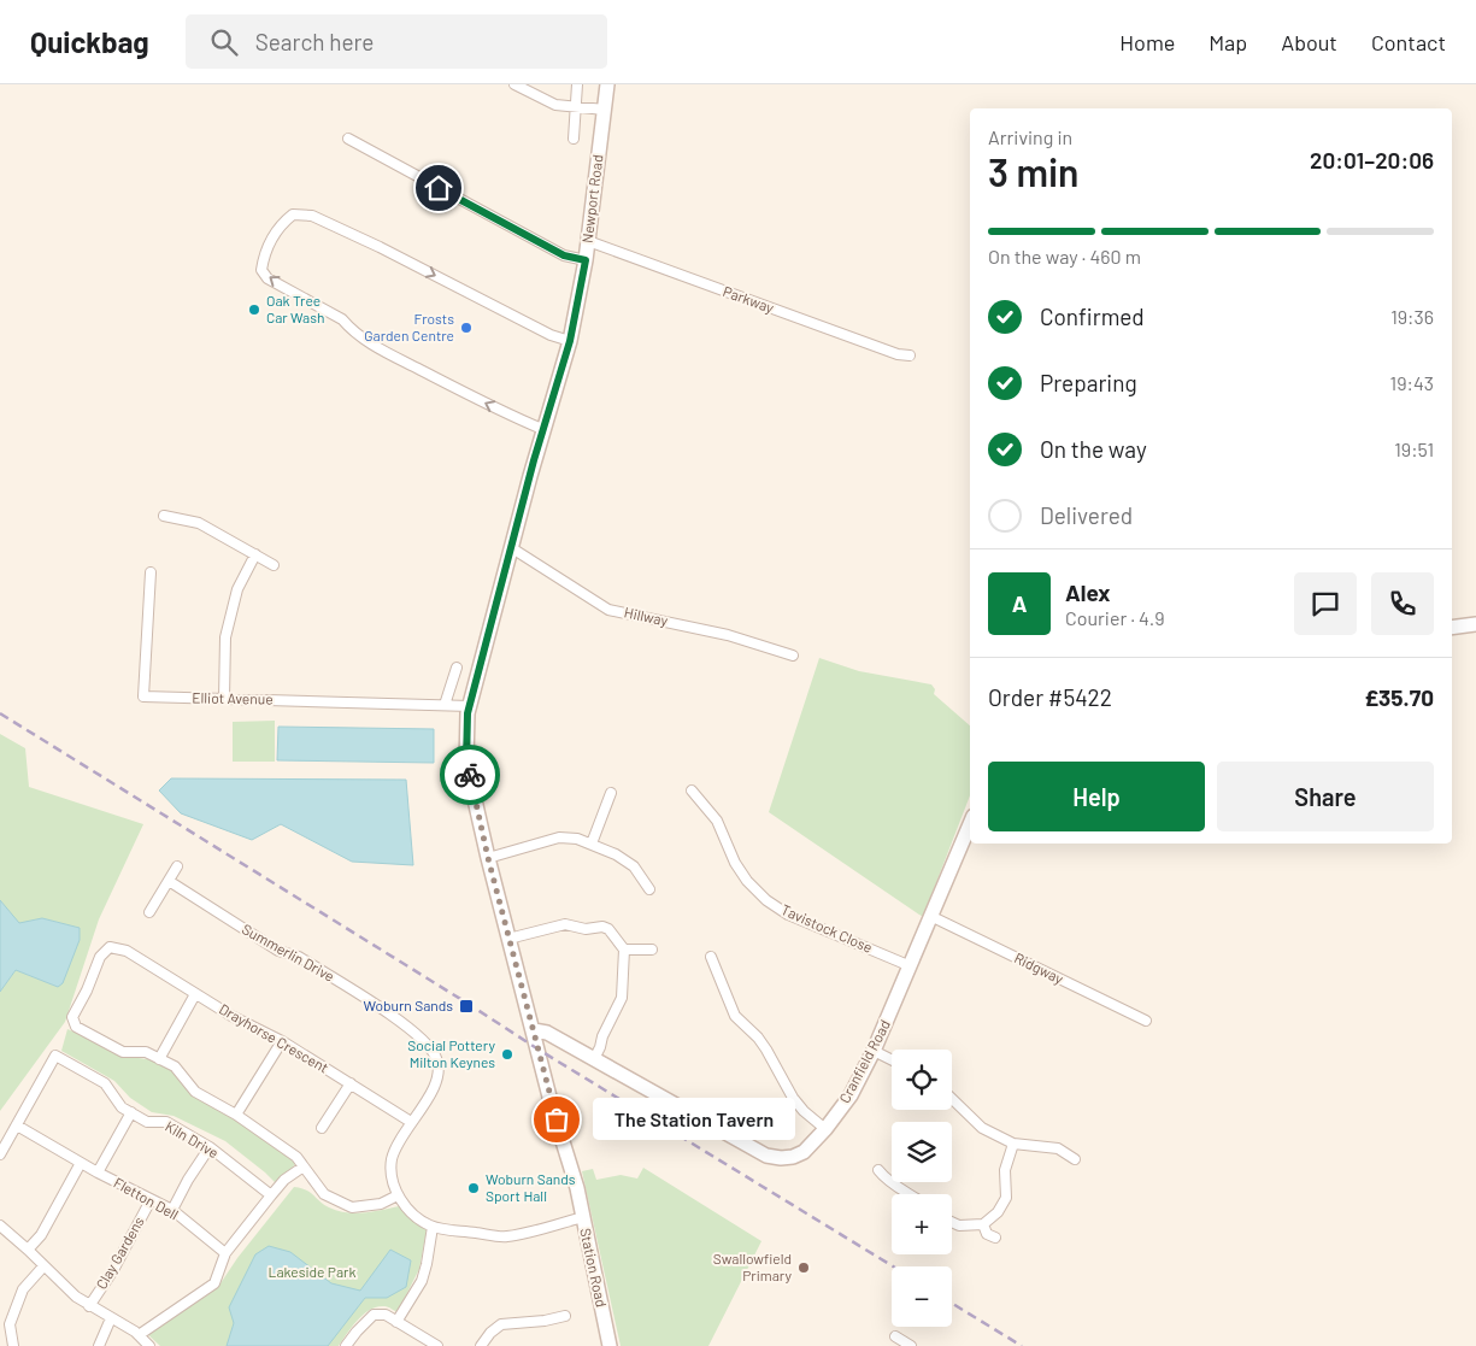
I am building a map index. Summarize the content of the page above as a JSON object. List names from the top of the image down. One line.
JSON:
{"streets":{"street":["Newport Road","Parkway","Hillway","Elliot Avenue","Tavistock Close","Summerlin Drive","Ridgway","Drayhorse Crescent","Cranfield Road","Kiln Drive","Fletton Dell","Clay Gardens","Station Road"]},"crossings":[["Newport Road","Parkway"],["Newport Road","Hillway"],["Newport Road","Elliot Avenue"],["Newport Road","Cranfield Road"],["Newport Road","Station Road"],["Tavistock Close","Cranfield Road"],["Summerlin Drive","Drayhorse Crescent"],["Summerlin Drive","Station Road"],["Ridgway","Cranfield Road"],["Kiln Drive","Fletton Dell"],["Fletton Dell","Clay Gardens"]],"parks":["Lakeside Park"],"places":{"other":["Oak Tree Car Wash","Frosts Garden Centre","Social Pottery Milton Keynes","The Station Tavern","Woburn Sands Sport Hall","Swallowfield Primary"],"transit":["Woburn Sands"]},"page":{"header":"Quickbag","search":"Search here","nav":["Home","Map","About","Contact"],"heading":["3 min","Arriving in","20:01–20:06"],"panel":["Alex","Courier · 4.9","Order #5422","£35.70"],"bar":"On the way · 460 m","list":[["Confirmed","19:36"],["Preparing","19:43"],["On the way","19:51"],"Delivered"],"round":"A","buttons":["Help","Share"],"map_buttons":["+","−"],"bubble":"The Station Tavern"}}
